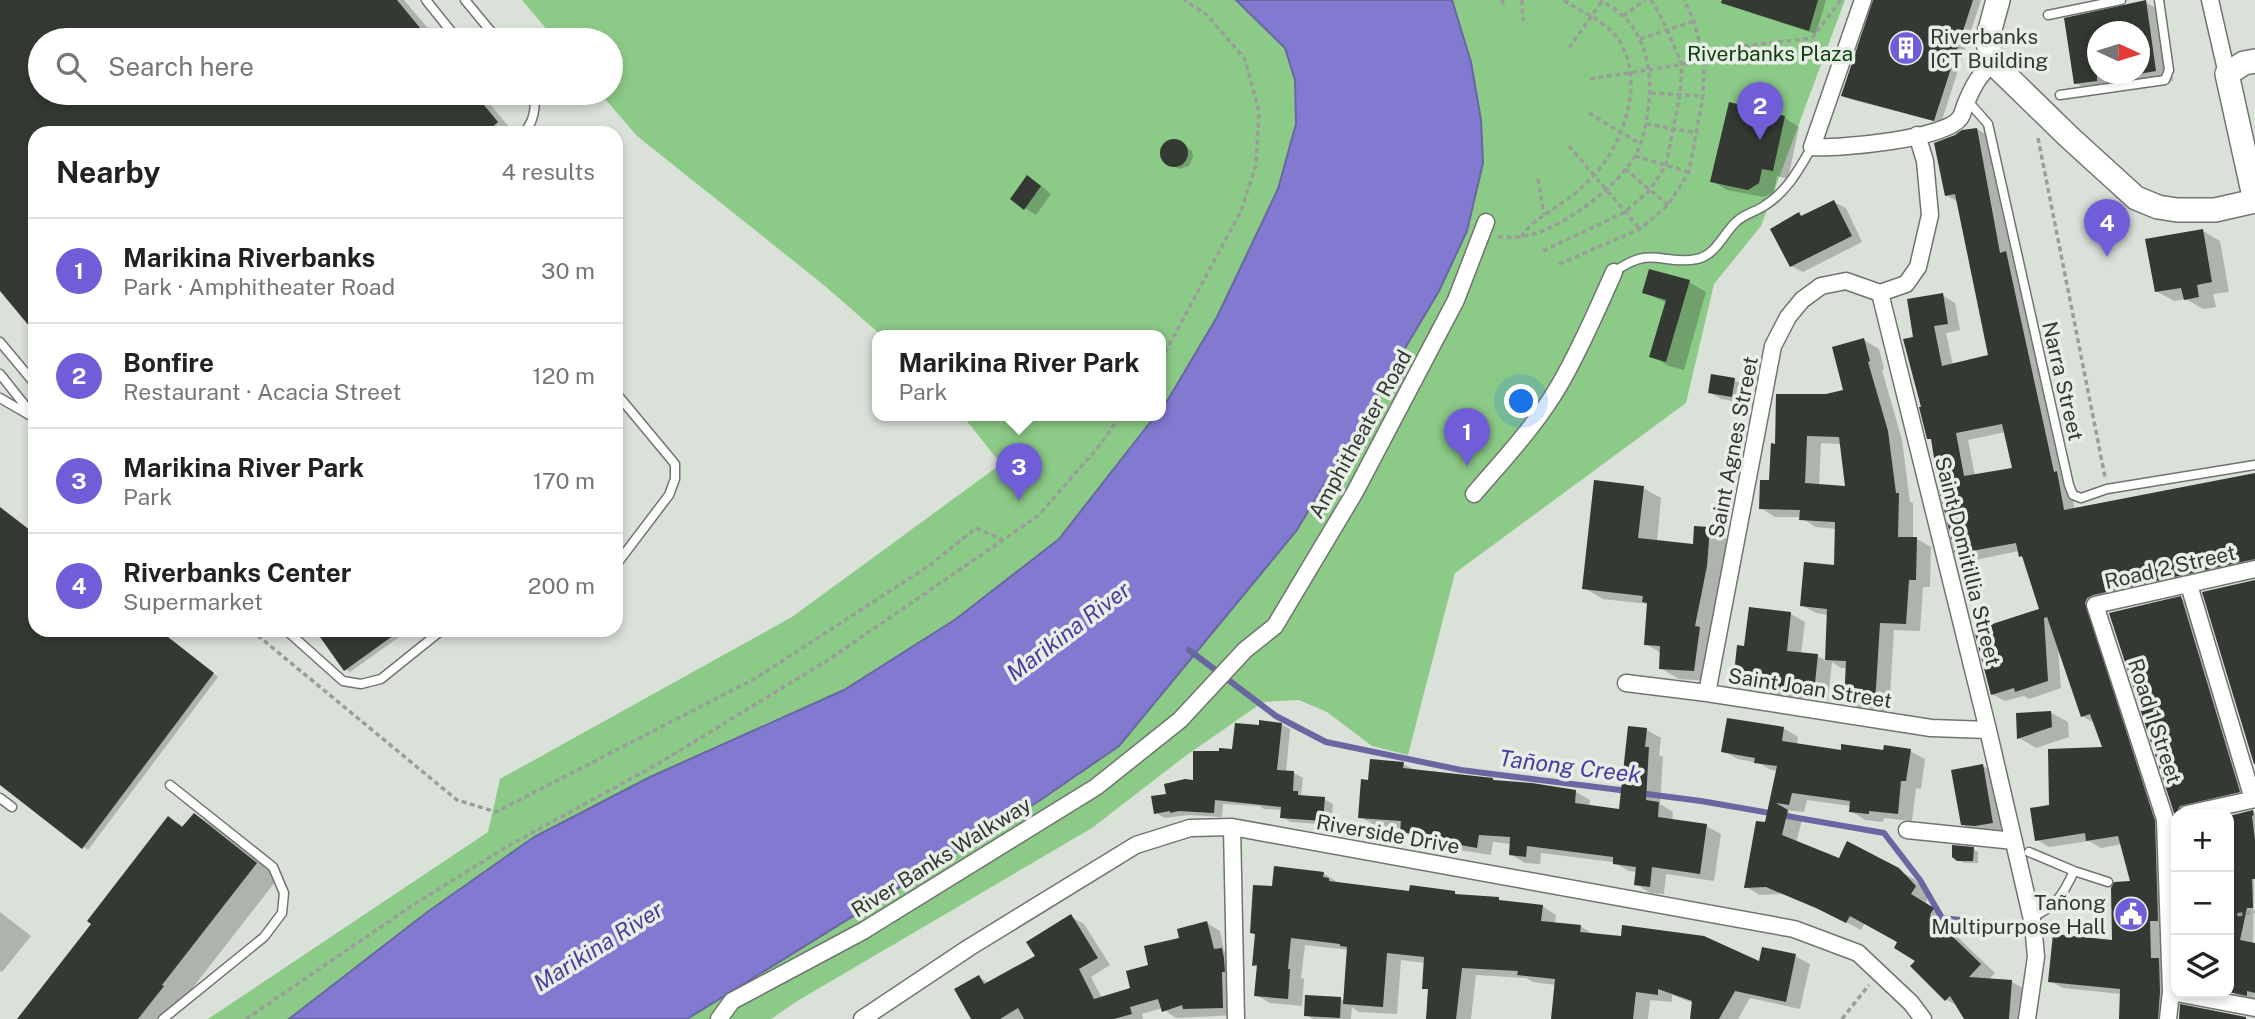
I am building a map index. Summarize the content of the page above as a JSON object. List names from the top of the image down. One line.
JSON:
{"streets":{"street":["Amphitheater Road","Saint Agnes Street","Saint Domitillia Street","Road 2 Street","Saint Joan Street","Road 1 Street","Riverside Drive","River Banks Walkway"],"lane":["Narra Street"]},"crossings":[["Amphitheater Road","River Banks Walkway"],["Saint Agnes Street","Saint Domitillia Street"],["Saint Agnes Street","Saint Joan Street"],["Saint Domitillia Street","Saint Joan Street"],["Road 2 Street","Road 1 Street"]],"water":["Marikina River","Tañong Creek"],"parks":["Riverbanks Plaza"],"places":{"building":["Riverbanks ICT Building"],"public building":["Tañong Multipurpose Hall"]},"north":"right","page":{"search":"Search here","pins":["2","4","1","3"],"heading":["Nearby","4 results"],"list":[{"mark":"1","name":"Marikina Riverbanks","note":"Park · Amphitheater Road","value":"30 m"},{"mark":"2","name":"Bonfire","note":"Restaurant · Acacia Street","value":"120 m"},{"mark":"3","name":"Marikina River Park","note":"Park","value":"170 m"},{"mark":"4","name":"Riverbanks Center","note":"Supermarket","value":"200 m"}],"popup":["Marikina River Park","Park"],"map_buttons":["+","−"]}}
